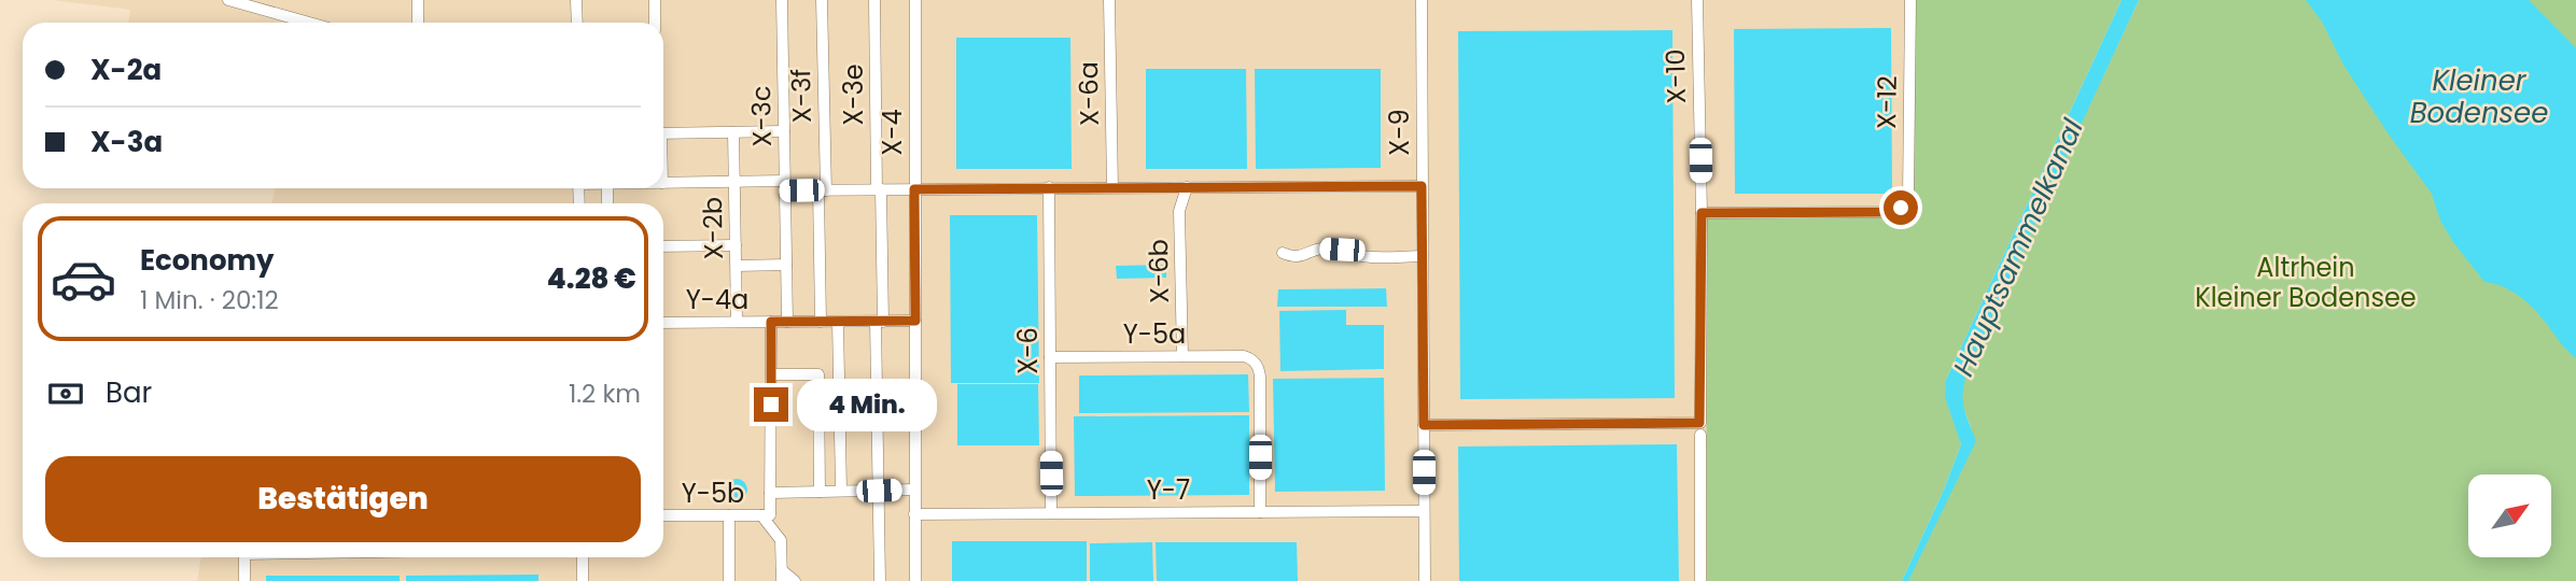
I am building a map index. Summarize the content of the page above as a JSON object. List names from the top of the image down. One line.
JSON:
{"streets":{"street":["X-10","X-6a","X-3e","X-3f","X-12","X-3c","X-4","X-9","X-2b","X-6b","Y-4a","Y-5a","X-6","Y-7","Y-5b"]},"crossings":[["X-10","X-12"],["X-3e","Y-4a"],["X-3e","Y-5b"],["X-3f","Y-4a"],["X-3c","Y-4a"],["X-4","Y-4a"],["X-4","Y-7"],["X-4","Y-5b"],["X-9","Y-7"],["X-2b","Y-4a"],["X-6b","Y-5a"],["Y-5a","X-6"],["Y-5a","Y-7"],["X-6","Y-7"]],"water":["Kleiner Bodensee","Hauptsammelkanal"],"parks":["Altrhein Kleiner Bodensee"],"north":"top right","page":{"banner":["X-2a","X-3a"],"list":[{"name":"Economy","note":"1 Min. · 20:12","value":"4.28 €"}],"pay":["Bar","1.2 km"],"bubble":"4 Min.","buttons":"Bestätigen"}}
